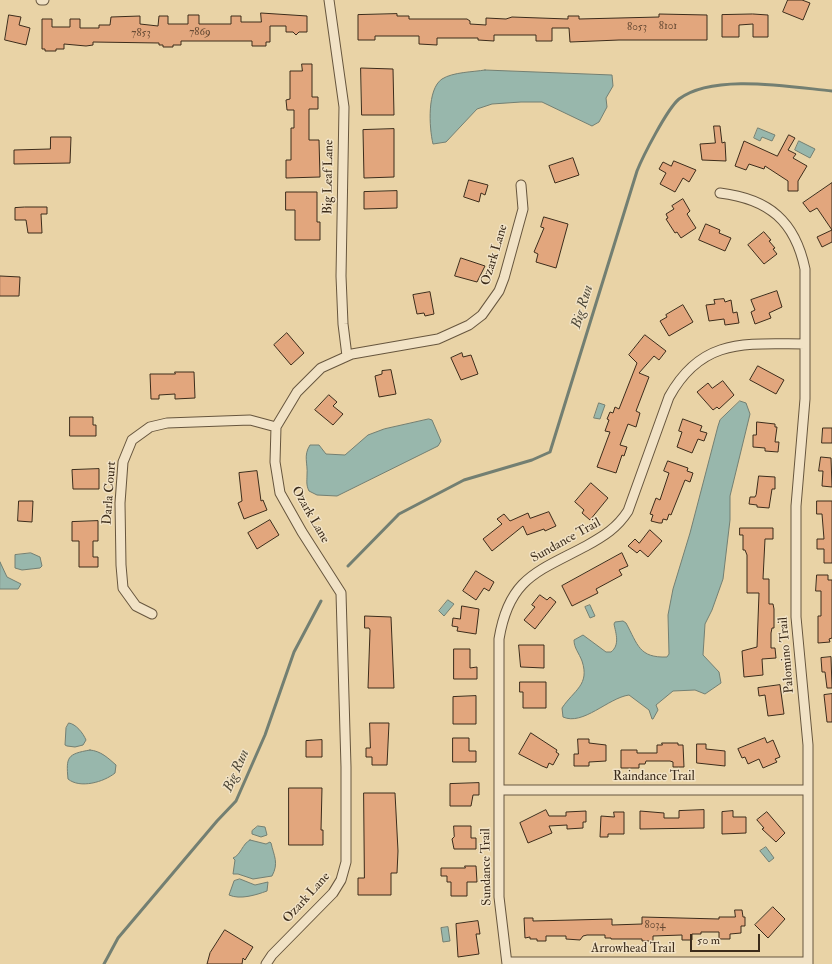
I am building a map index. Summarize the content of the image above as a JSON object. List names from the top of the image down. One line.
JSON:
{"streets":{"street":["Big Leaf Lane","Ozark Lane","Darla Court","Sundance Trail","Palomino Trail","Raindance Trail","Arrowhead Trail"]},"crossings":[["Big Leaf Lane","Ozark Lane"],["Ozark Lane","Darla Court"],["Sundance Trail","Palomino Trail"],["Sundance Trail","Raindance Trail"],["Sundance Trail","Arrowhead Trail"],["Palomino Trail","Raindance Trail"],["Palomino Trail","Arrowhead Trail"]],"water":["Big Run"],"house_numbers":["8101","8053","7869","7853","8034"],"scale_bar":"50 m"}
